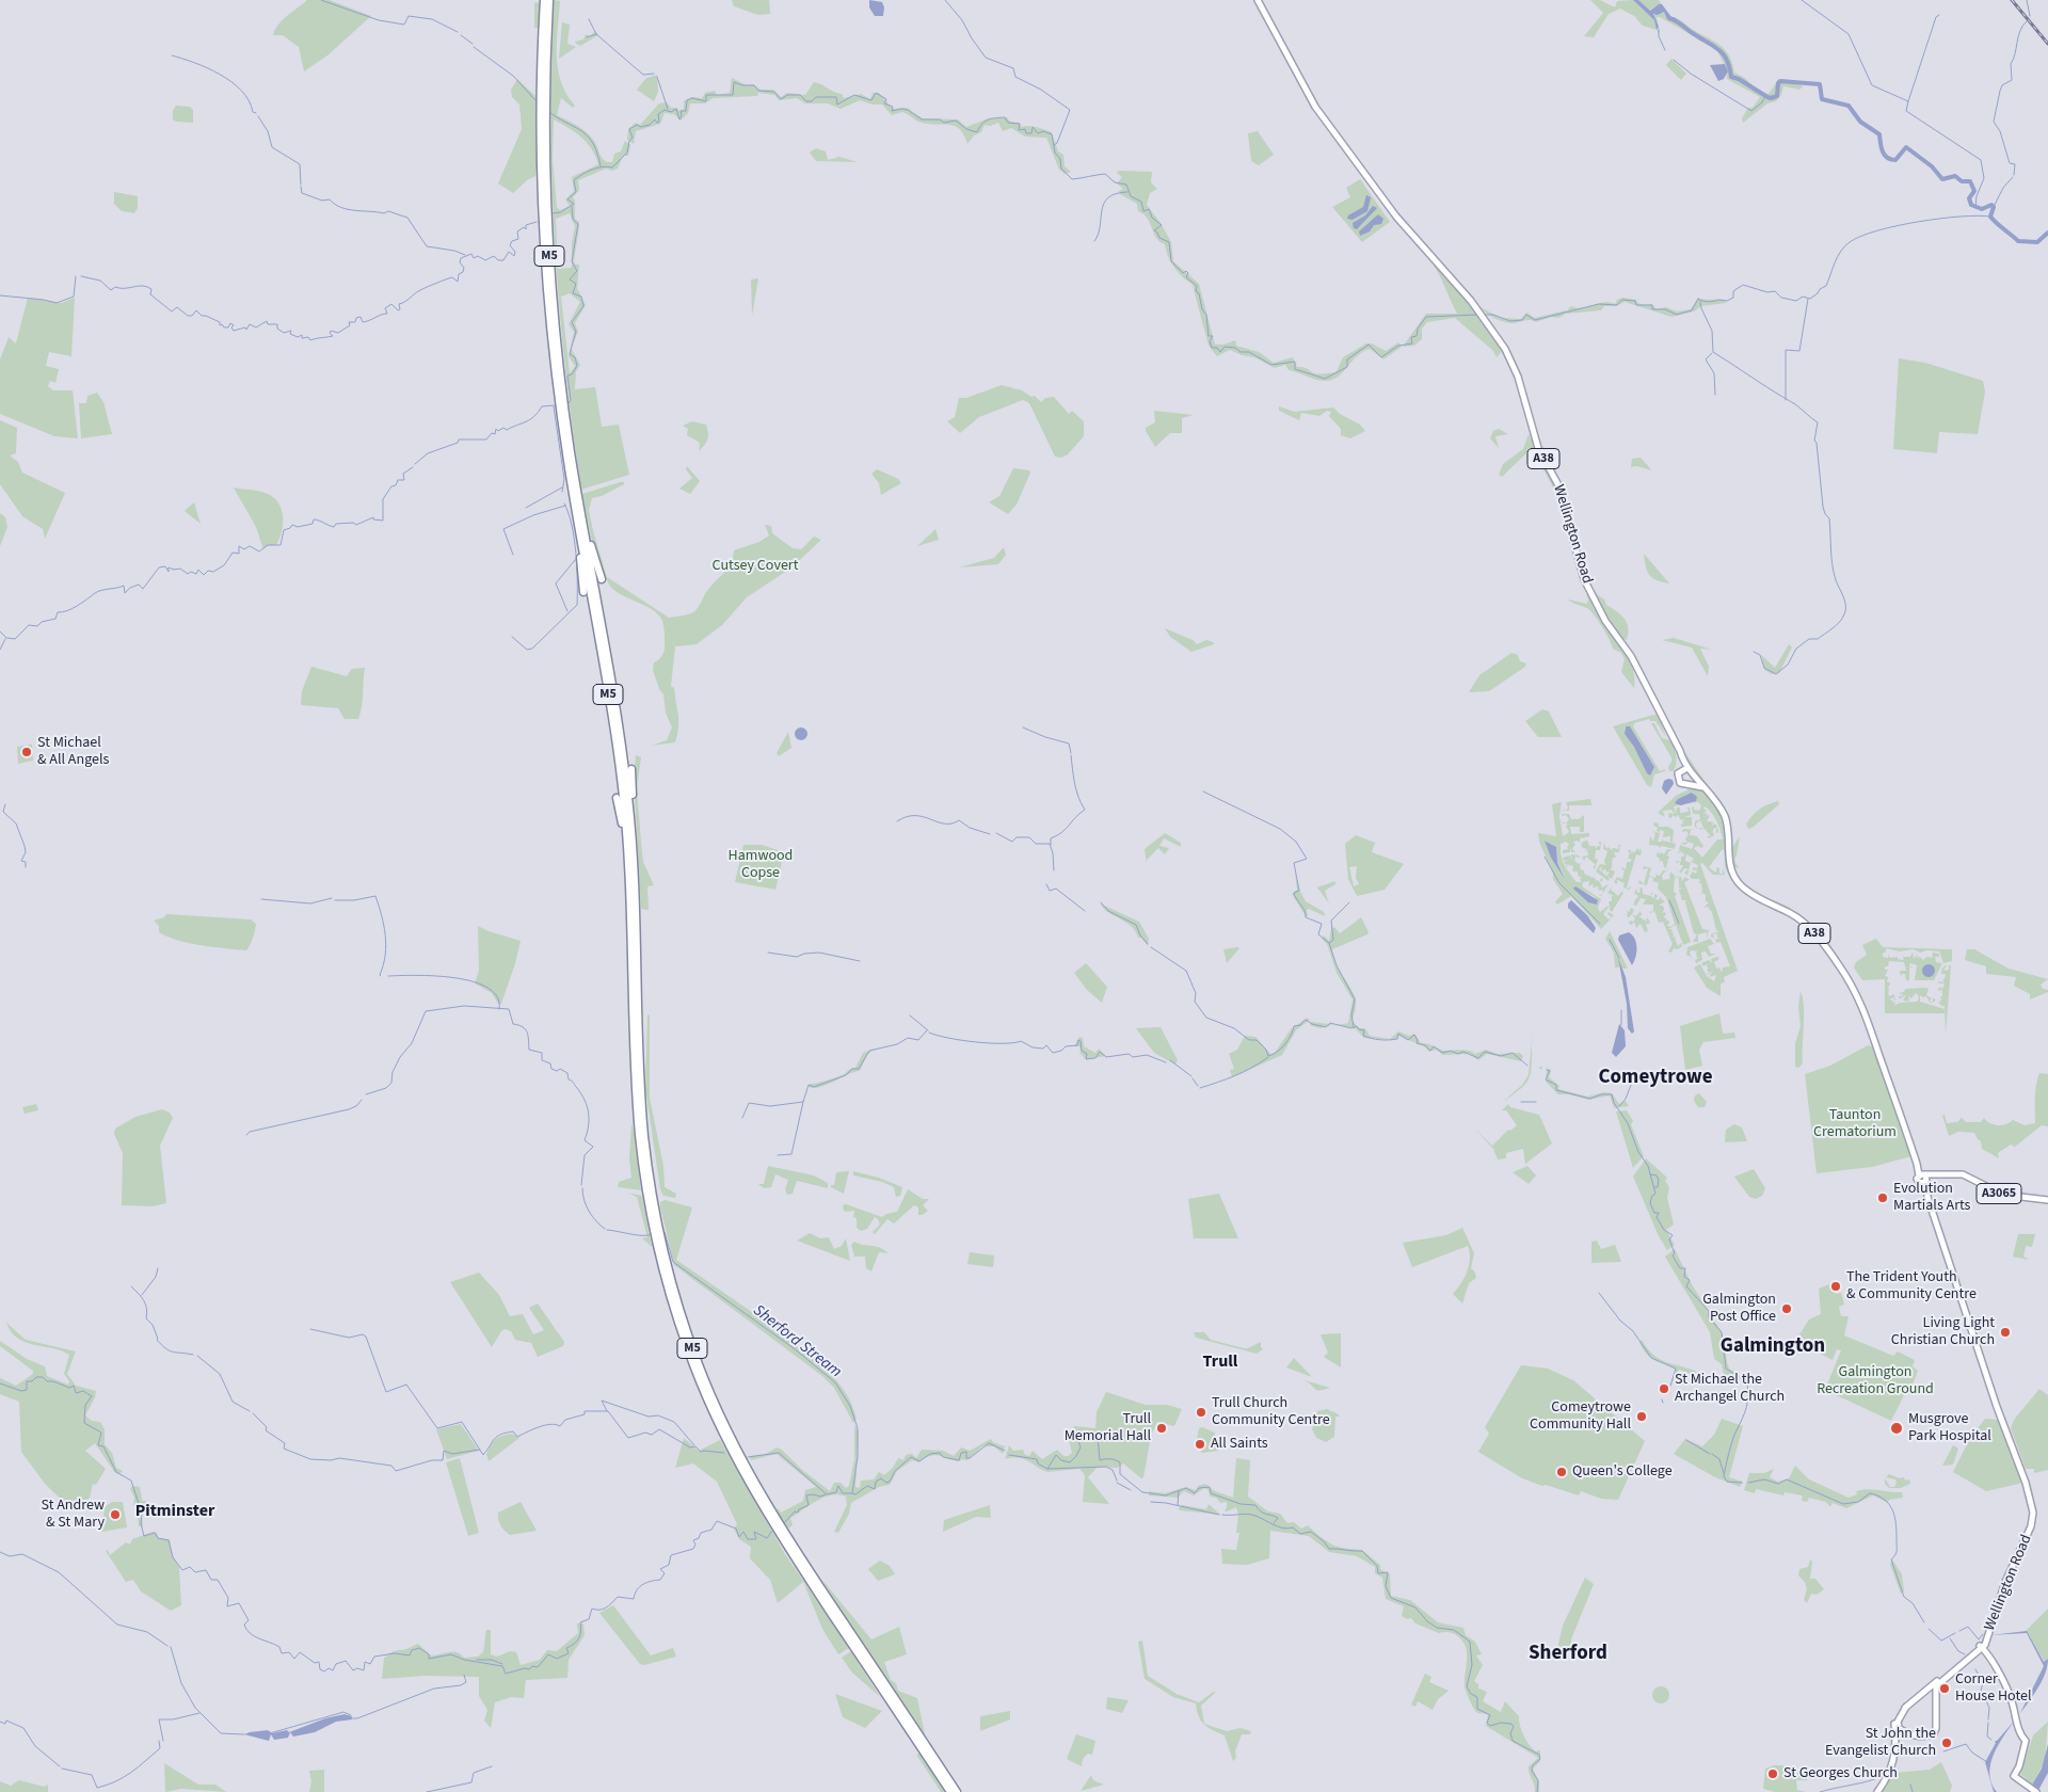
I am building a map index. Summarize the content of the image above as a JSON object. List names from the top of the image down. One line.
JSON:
{"streets":{"highway":["M5"],"main road":["A38","Wellington Road","A3065"]},"crossings":[["A38","Wellington Road"],["Wellington Road","A3065"]],"districts":["Comeytrowe","Galmington","Trull","Pitminster","Sherford"],"water":["Sherford Stream"],"parks":["Cutsey Covert","Hamwood Copse","Taunton Crematorium","Galmington Recreation Ground"],"places":["St Michael & All Angels","Evolution Martials Arts","The Trident Youth & Community Centre","Galmington Post Office","Living Light Christian Church","St Michael the Archangel Church","Trull Church Community Centre","Comeytrowe Community Hall","Trull Memorial Hall","Musgrove Park Hospital","All Saints","Queen's College","St Andrew & St Mary","Corner House Hotel","St John the Evangelist Church","St Georges Church"]}
